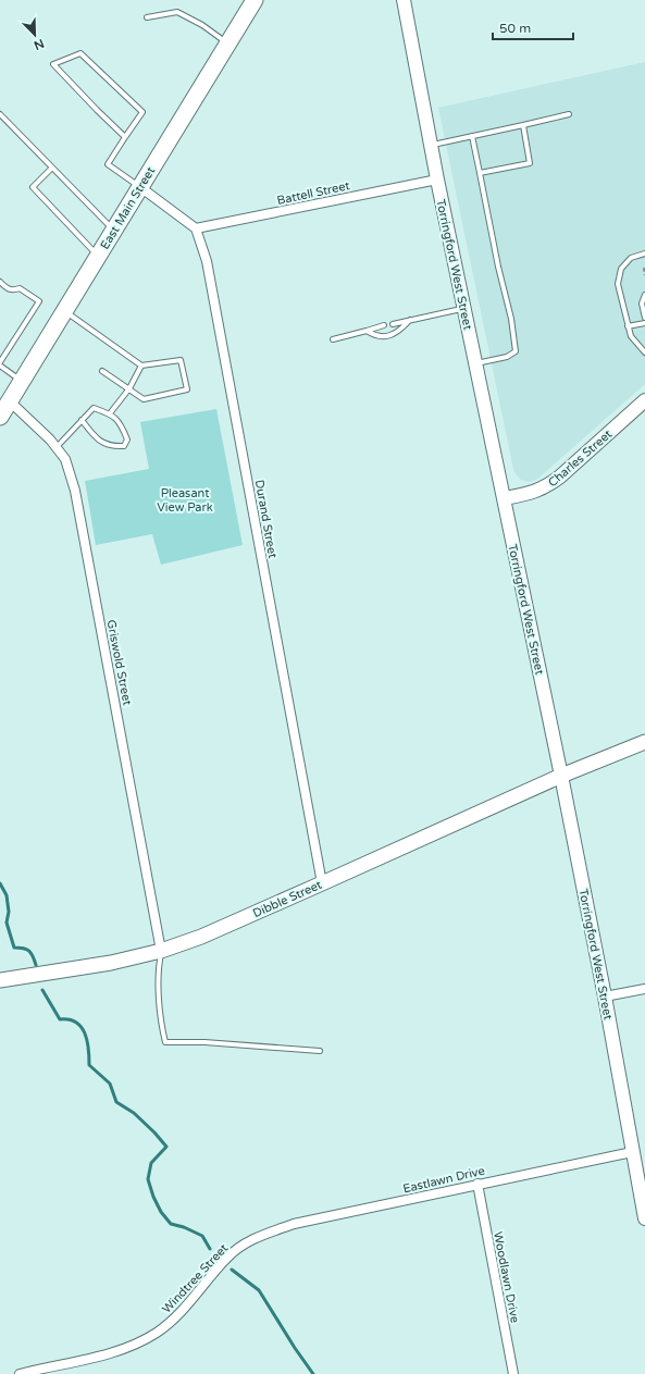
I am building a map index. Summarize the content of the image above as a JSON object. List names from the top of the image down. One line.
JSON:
{"streets":{"highway":["East Main Street"],"main road":["Torringford West Street","Charles Street","Dibble Street"],"street":["Battell Street","Durand Street","Griswold Street","Eastlawn Drive","Woodlawn Drive","Windtree Street"]},"crossings":[["Battell Street","Torringford West Street"],["Battell Street","Durand Street"],["East Main Street","Griswold Street"],["Torringford West Street","Charles Street"],["Torringford West Street","Dibble Street"],["Torringford West Street","Eastlawn Drive"],["Durand Street","Dibble Street"],["Griswold Street","Dibble Street"],["Eastlawn Drive","Woodlawn Drive"],["Eastlawn Drive","Windtree Street"]],"parks":["Pleasant View Park"],"scale_bar":"50 m","north":"bottom right"}
